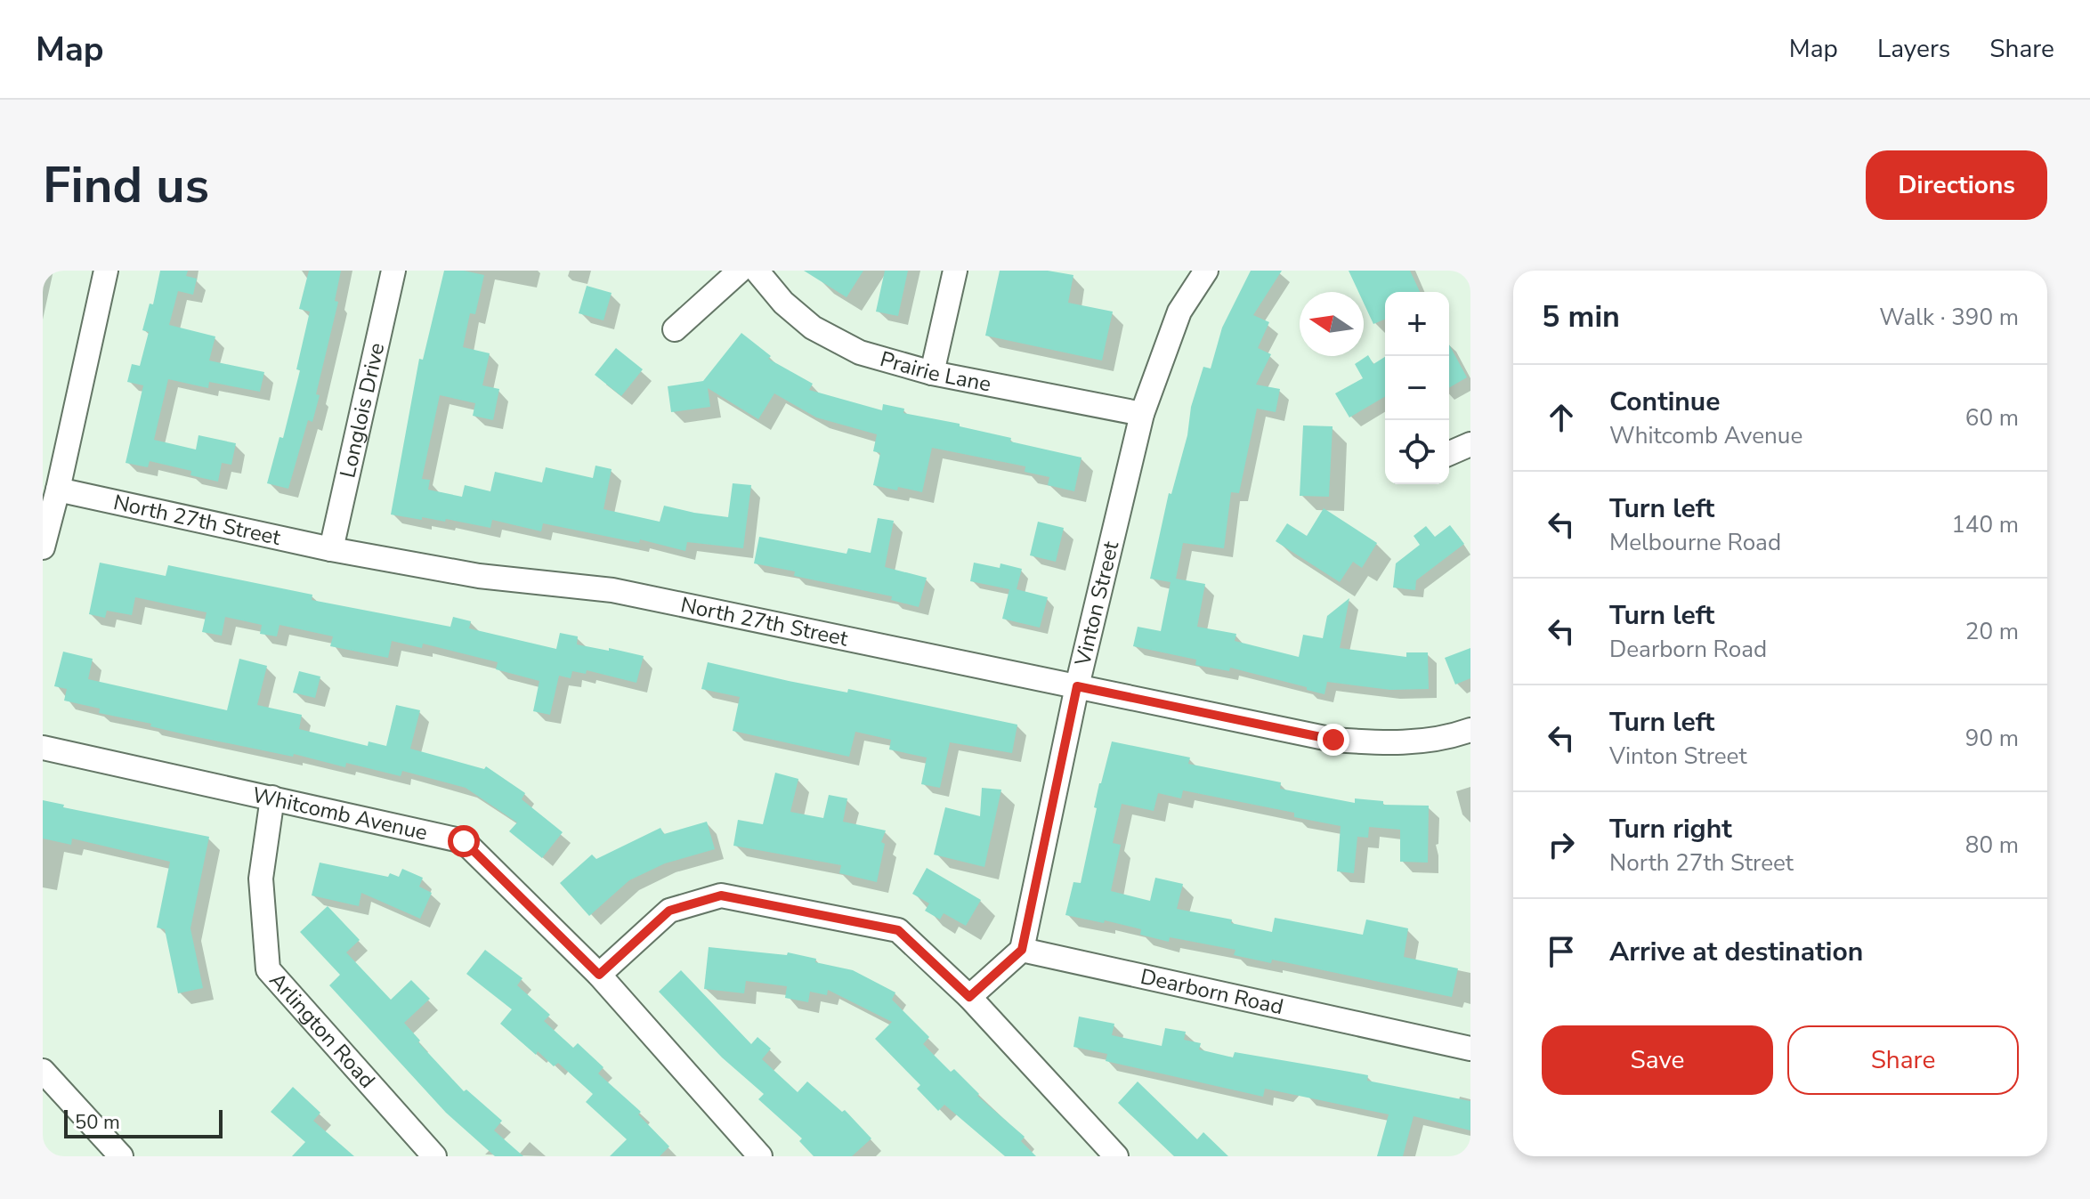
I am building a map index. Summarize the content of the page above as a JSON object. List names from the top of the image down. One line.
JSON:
{"streets":{"street":["Prairie Lane","Longlois Drive","North 27th Street","Vinton Street","Whitcomb Avenue","Dearborn Road","Arlington Road"]},"crossings":[["Prairie Lane","Vinton Street"],["Longlois Drive","North 27th Street"],["North 27th Street","Vinton Street"],["Vinton Street","Dearborn Road"],["Whitcomb Avenue","Arlington Road"]],"scale_bar":"50 m","north":"left","page":{"header":"Map","nav":["Map","Layers","Share"],"buttons":["Directions",["Save","Share"]],"title":"Find us","heading":["5 min","Walk · 390 m"],"map_buttons":["+","−"],"list":[["Continue","Whitcomb Avenue","60 m"],["Turn left","Melbourne Road","140 m"],["Turn left","Dearborn Road","20 m"],["Turn left","Vinton Street","90 m"],["Turn right","North 27th Street","80 m"],"Arrive at destination"],"scale":"50 m"}}
